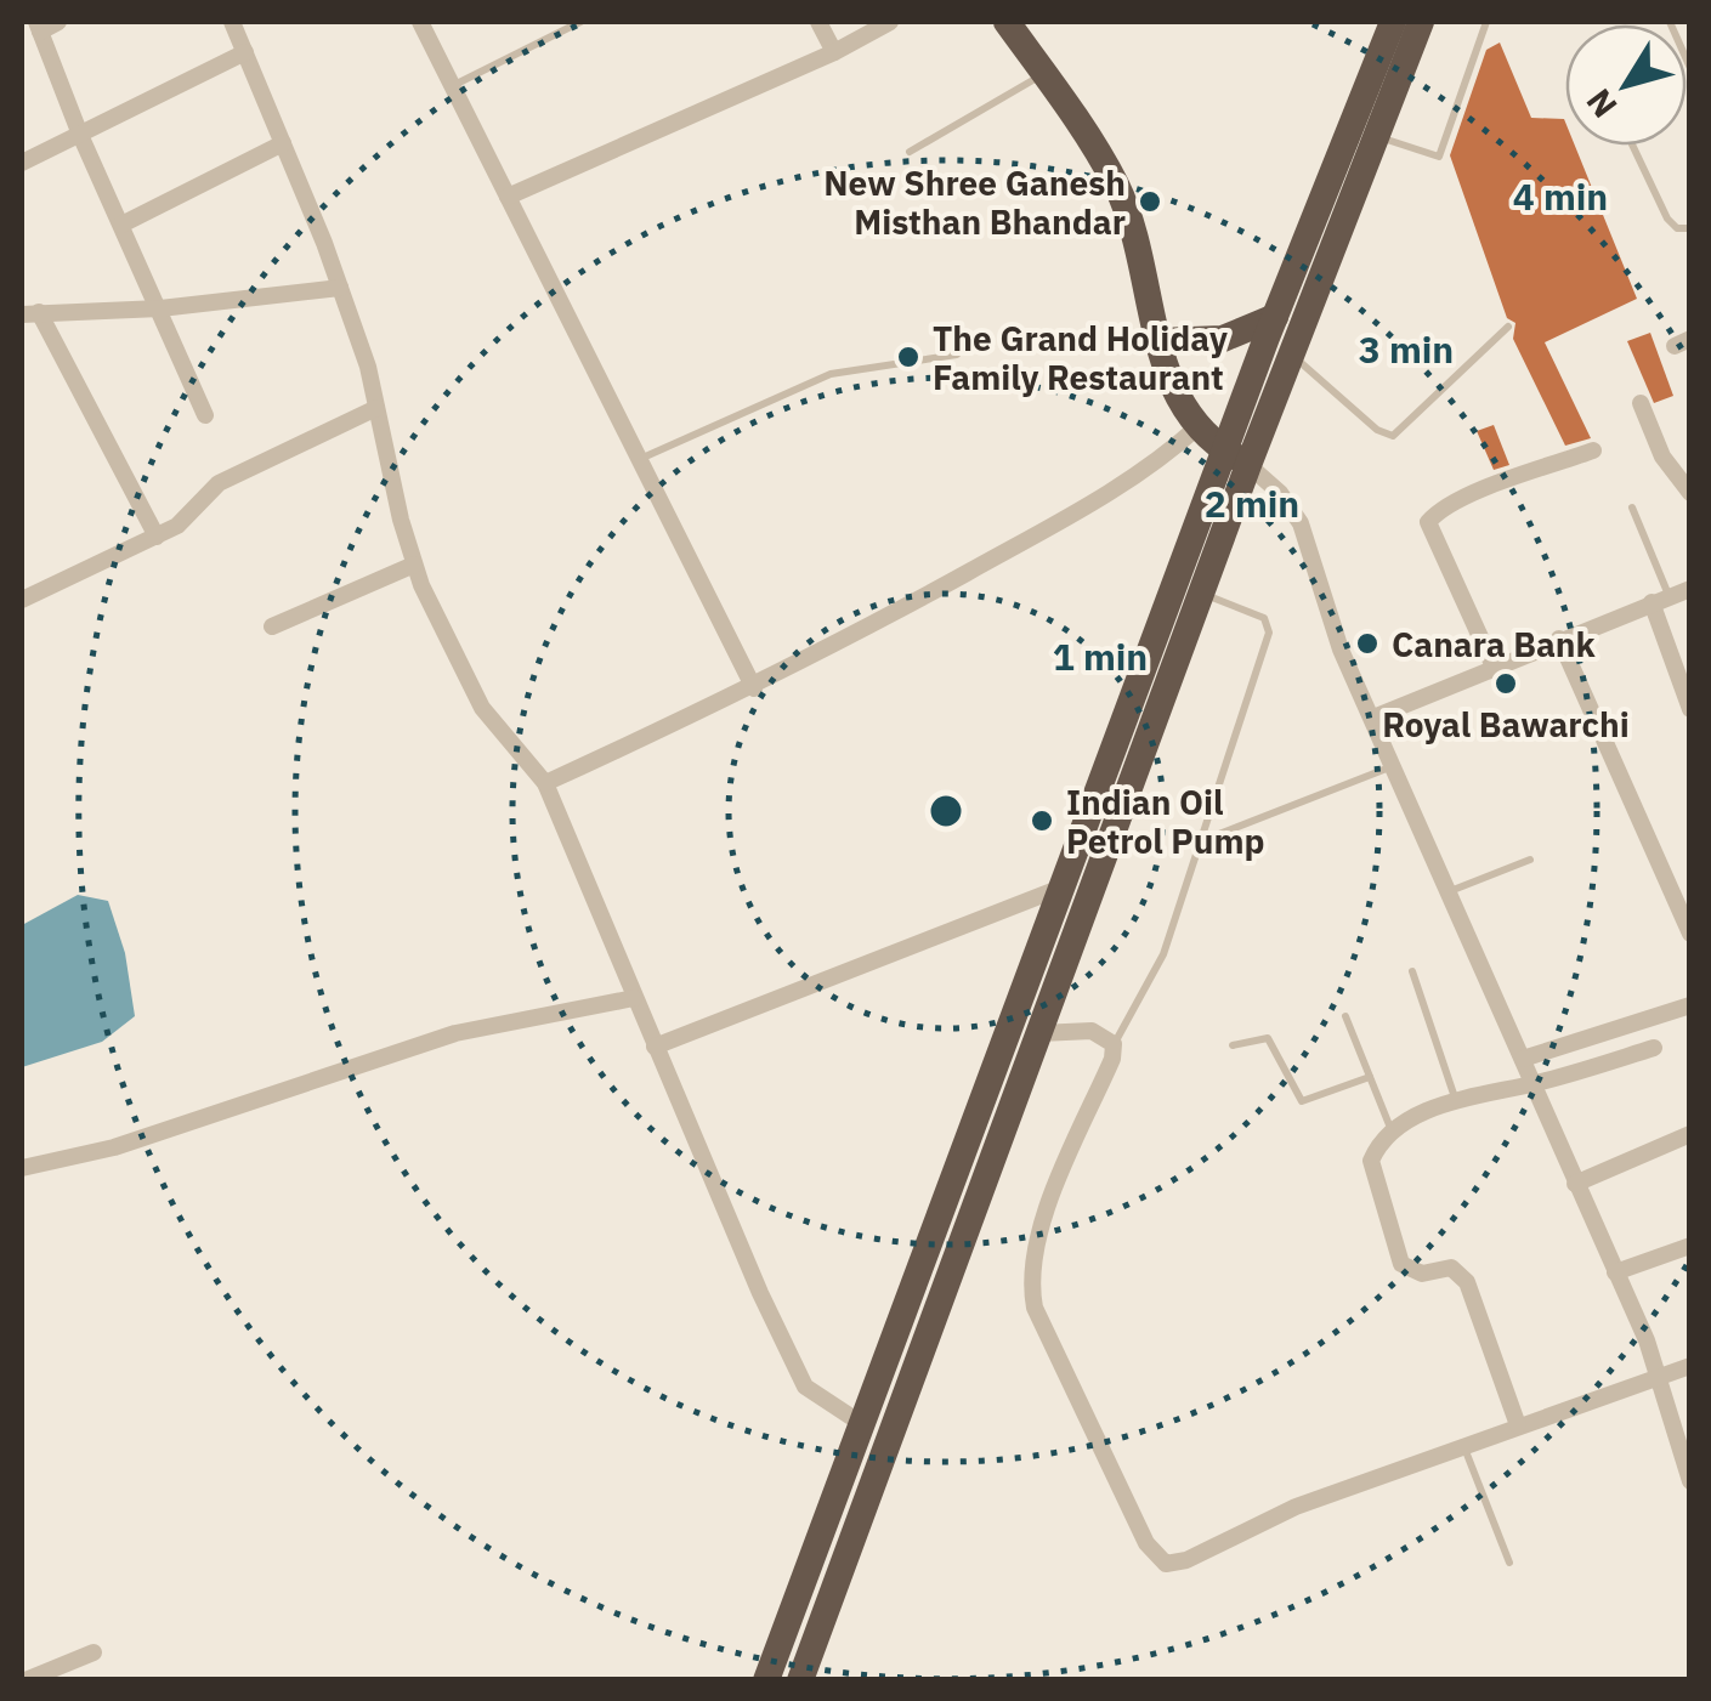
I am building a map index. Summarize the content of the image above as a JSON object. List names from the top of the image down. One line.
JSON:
{"places":["New Shree Ganesh Misthan Bhandar","The Grand Holiday Family Restaurant","Canara Bank","Royal Bawarchi","Indian Oil Petrol Pump"],"north":"bottom left","rings":["4 min","3 min","2 min","1 min"]}
